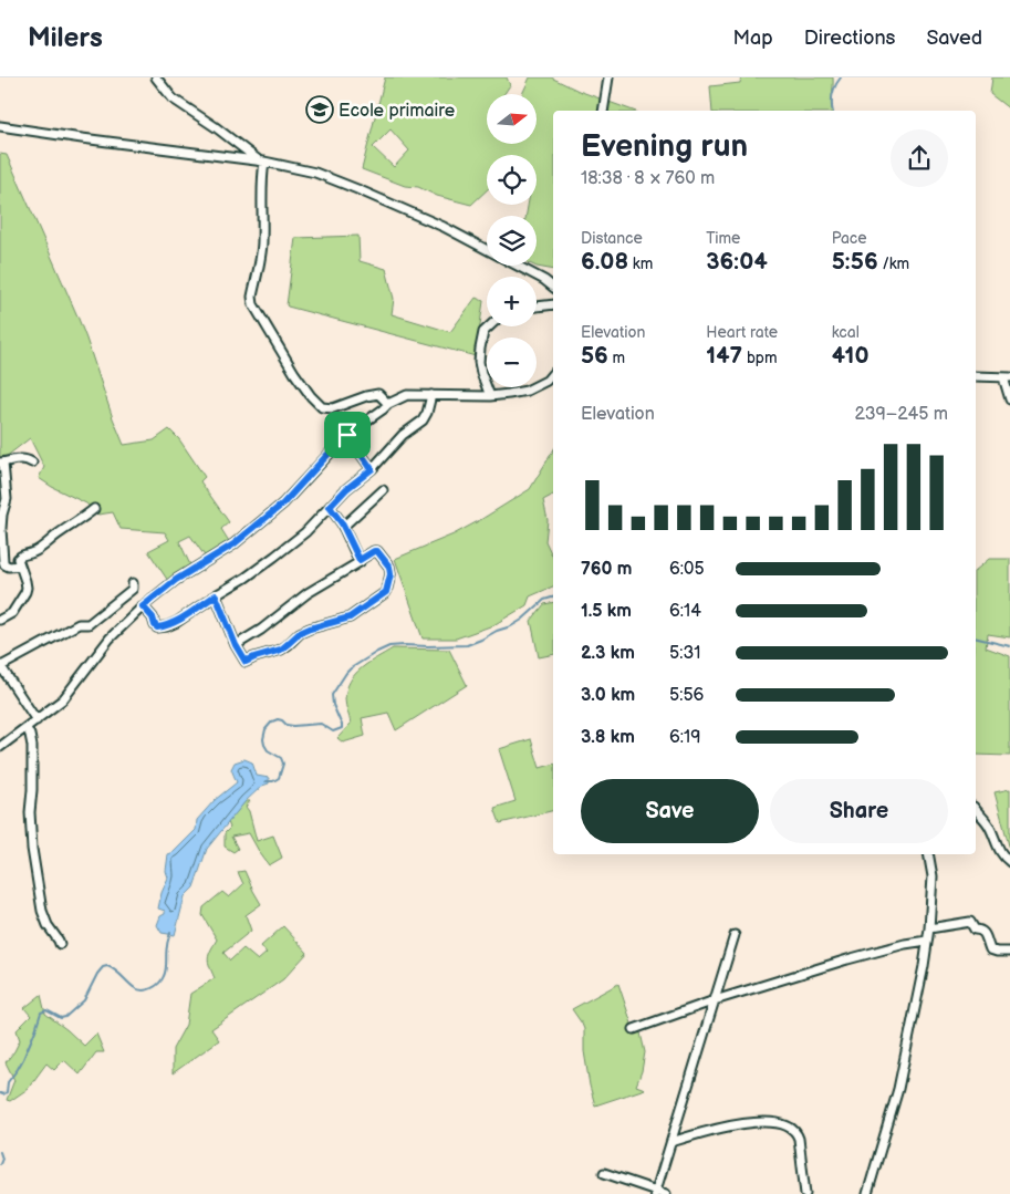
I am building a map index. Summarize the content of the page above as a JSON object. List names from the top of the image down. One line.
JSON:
{"places":{"school or university":["Ecole primaire"]},"north":"right","page":{"header":"Milers","nav":["Map","Directions","Saved"],"map_buttons":["+","−"],"heading":["Evening run","18:38 · 8 × 760 m"],"stats":[["Distance","6.08 km"],["Time","36:04"],["Pace","5:56 /km"],["Elevation","56 m"],["Heart rate","147 bpm"],["kcal","410"]],"chart":["Elevation","239–245 m"],"list":[{"name":"760 m","note":"6:05"},{"name":"1.5 km","note":"6:14"},{"name":"2.3 km","note":"5:31"},{"name":"3.0 km","note":"5:56"},{"name":"3.8 km","note":"6:19"}],"buttons":["Save","Share"]}}
